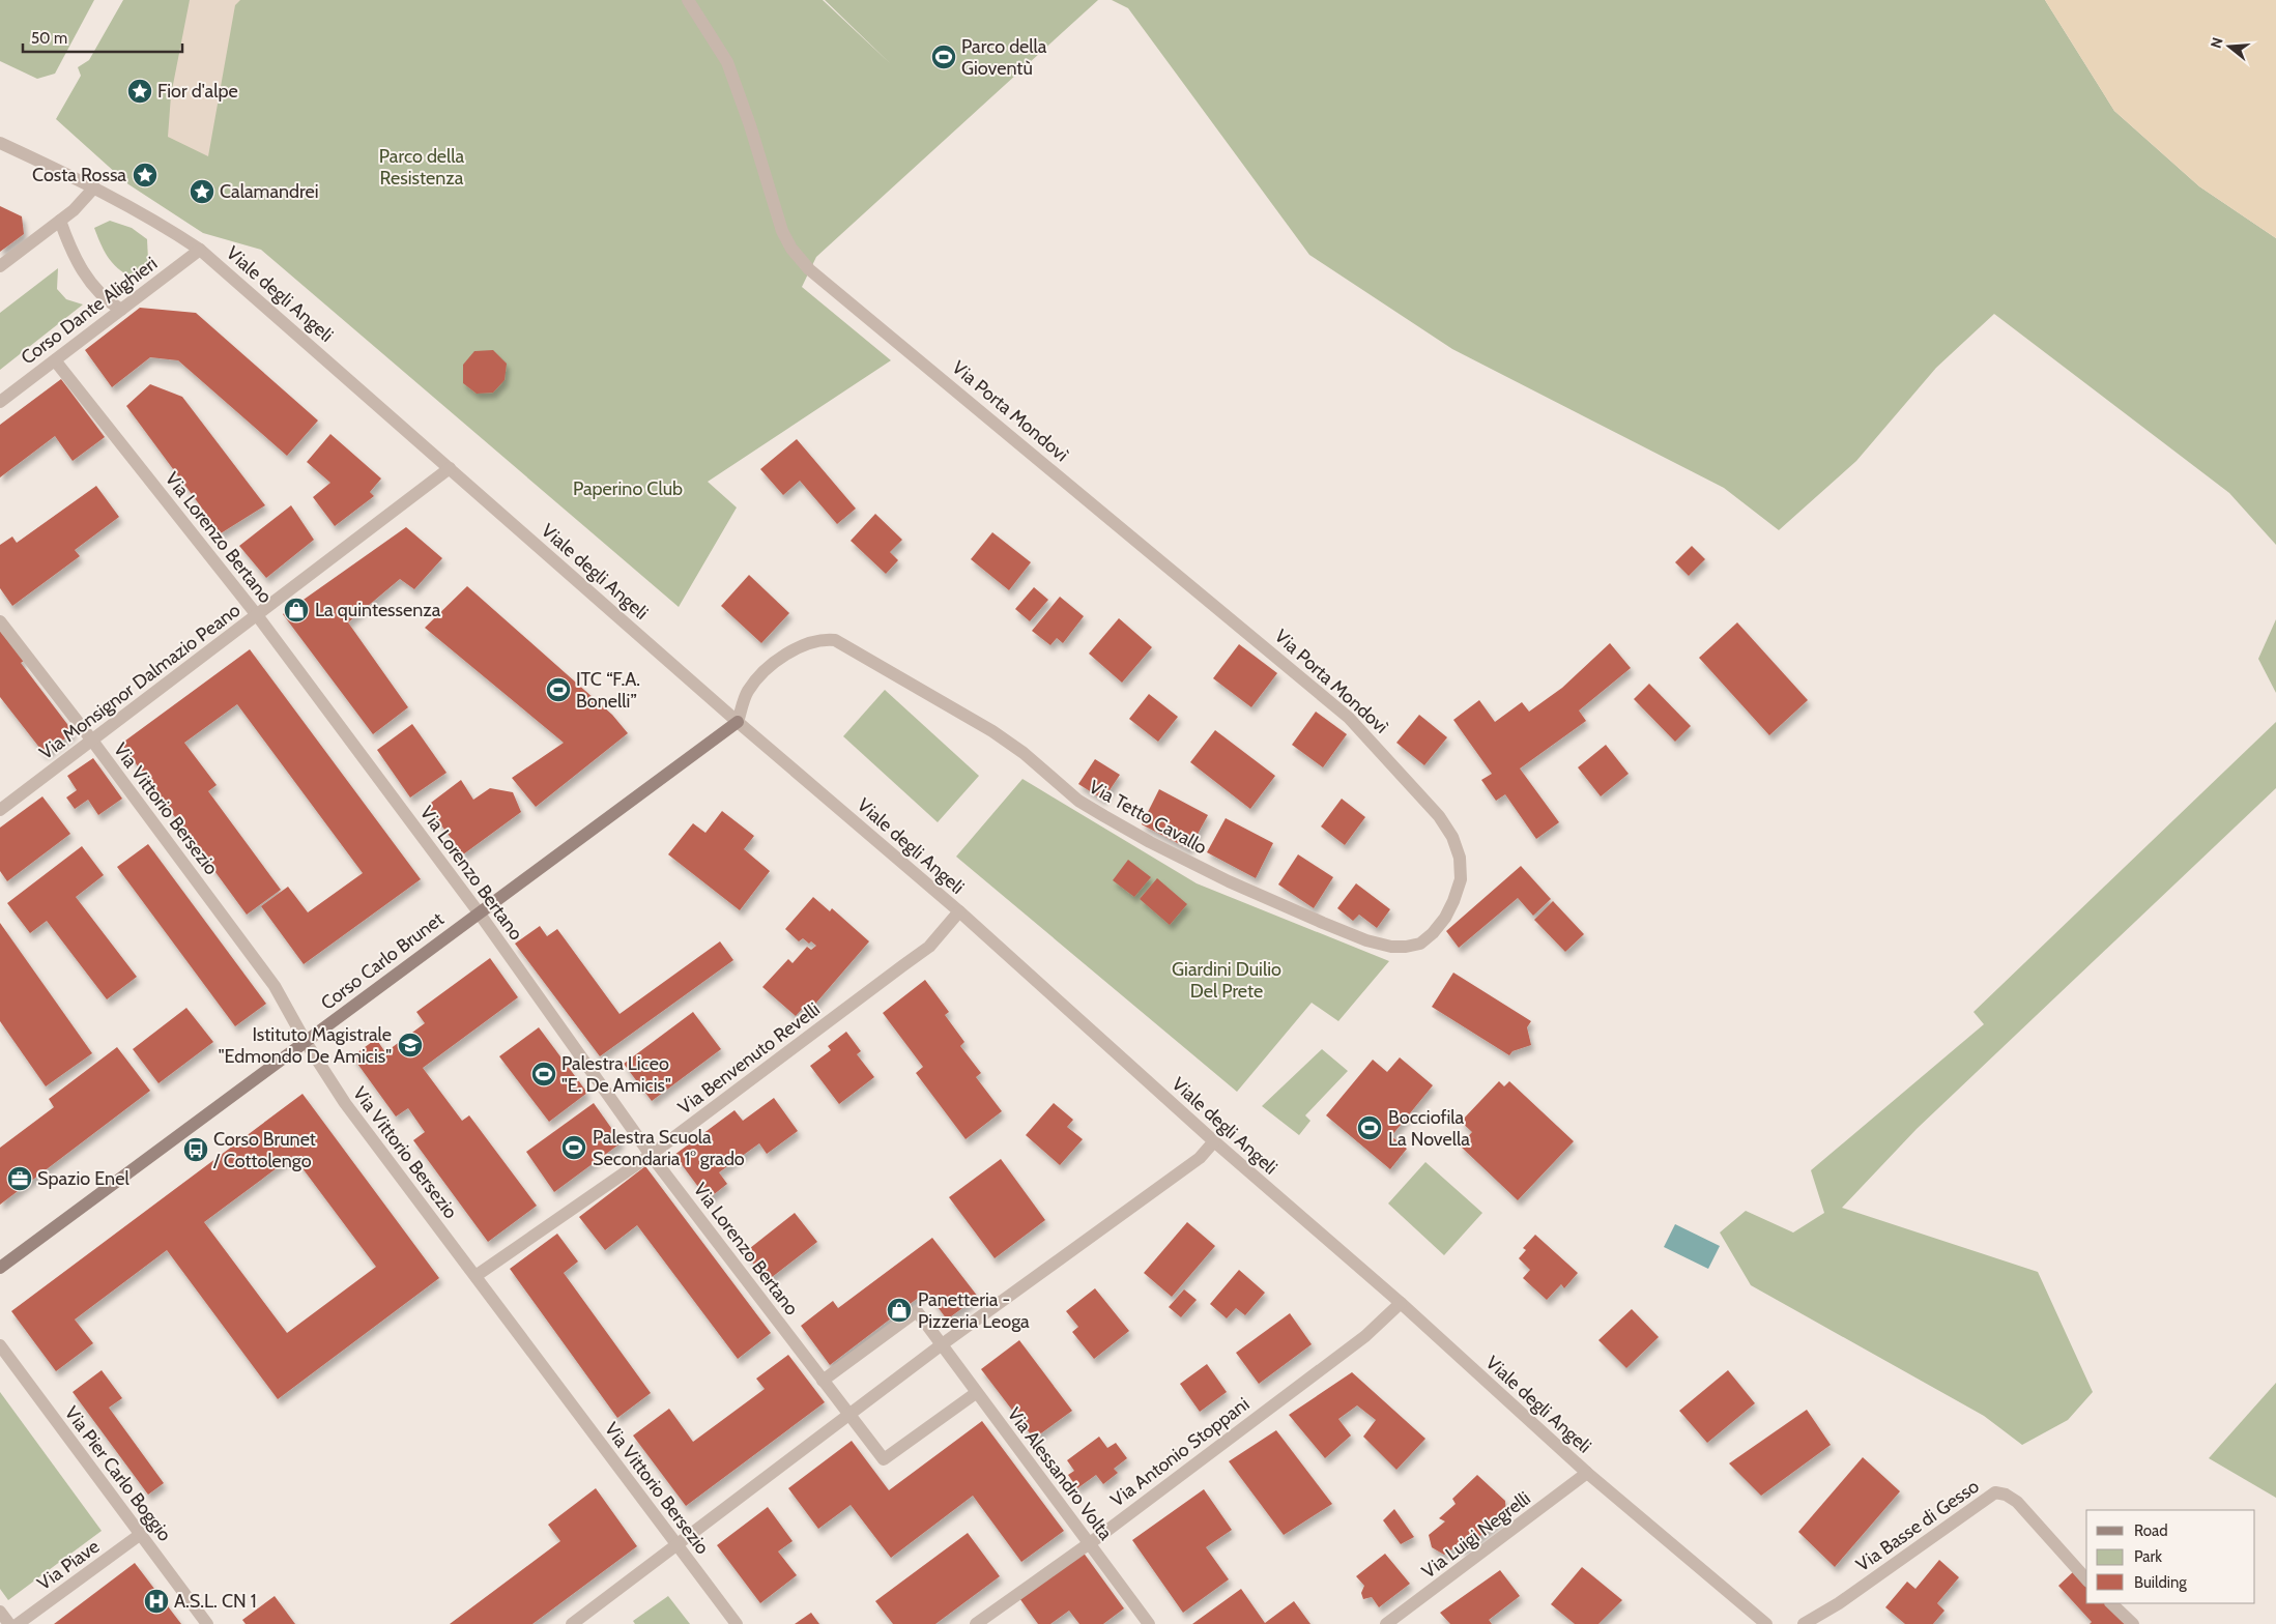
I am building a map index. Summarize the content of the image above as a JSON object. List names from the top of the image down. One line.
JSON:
{"streets":{"street":["Viale degli Angeli","Corso Dante Alighieri","Via Porta Mondovì","Via Lorenzo Bertano","Via Monsignor Dalmazio Peano","Via Vittorio Bersezio","Via Tetto Cavallo","Corso Carlo Brunet","Via Benvenuto Revelli","Via Antonio Stoppani","Via Pier Carlo Boggio","Via Alessandro Volta","Via Basse di Gesso","Via Luigi Negrelli","Via Piave"]},"crossings":[["Viale degli Angeli","Corso Dante Alighieri"],["Viale degli Angeli","Via Monsignor Dalmazio Peano"],["Viale degli Angeli","Via Tetto Cavallo"],["Viale degli Angeli","Corso Carlo Brunet"],["Viale degli Angeli","Via Benvenuto Revelli"],["Viale degli Angeli","Via Antonio Stoppani"],["Viale degli Angeli","Via Luigi Negrelli"],["Corso Dante Alighieri","Via Lorenzo Bertano"],["Via Porta Mondovì","Via Tetto Cavallo"],["Via Lorenzo Bertano","Via Monsignor Dalmazio Peano"],["Via Lorenzo Bertano","Corso Carlo Brunet"],["Via Lorenzo Bertano","Via Benvenuto Revelli"],["Via Lorenzo Bertano","Via Alessandro Volta"],["Via Monsignor Dalmazio Peano","Via Vittorio Bersezio"],["Via Vittorio Bersezio","Corso Carlo Brunet"],["Via Vittorio Bersezio","Via Benvenuto Revelli"],["Via Tetto Cavallo","Corso Carlo Brunet"],["Via Antonio Stoppani","Via Alessandro Volta"],["Via Pier Carlo Boggio","Via Piave"]],"parks":["Parco della Resistenza","Paperino Club","Giardini Duilio Del Prete"],"places":{"sports":["Parco della Gioventù","ITC “F.A. Bonelli”","Palestra Liceo \"E. De Amicis\"","Bocciofila La Novella","Palestra Scuola Secondaria 1° grado"],"place":["Fior d'alpe","Costa Rossa","Calamandrei"],"shop":["La quintessenza","Panetteria - Pizzeria Leoga"],"school or university":["Istituto Magistrale \"Edmondo De Amicis\""],"bus stop":["Corso Brunet / Cottolengo"],"office":["Spazio Enel"],"hospital":["A.S.L. CN 1"]},"legend":["Road","Park","Building"],"scale_bar":"50 m","north":"left"}
